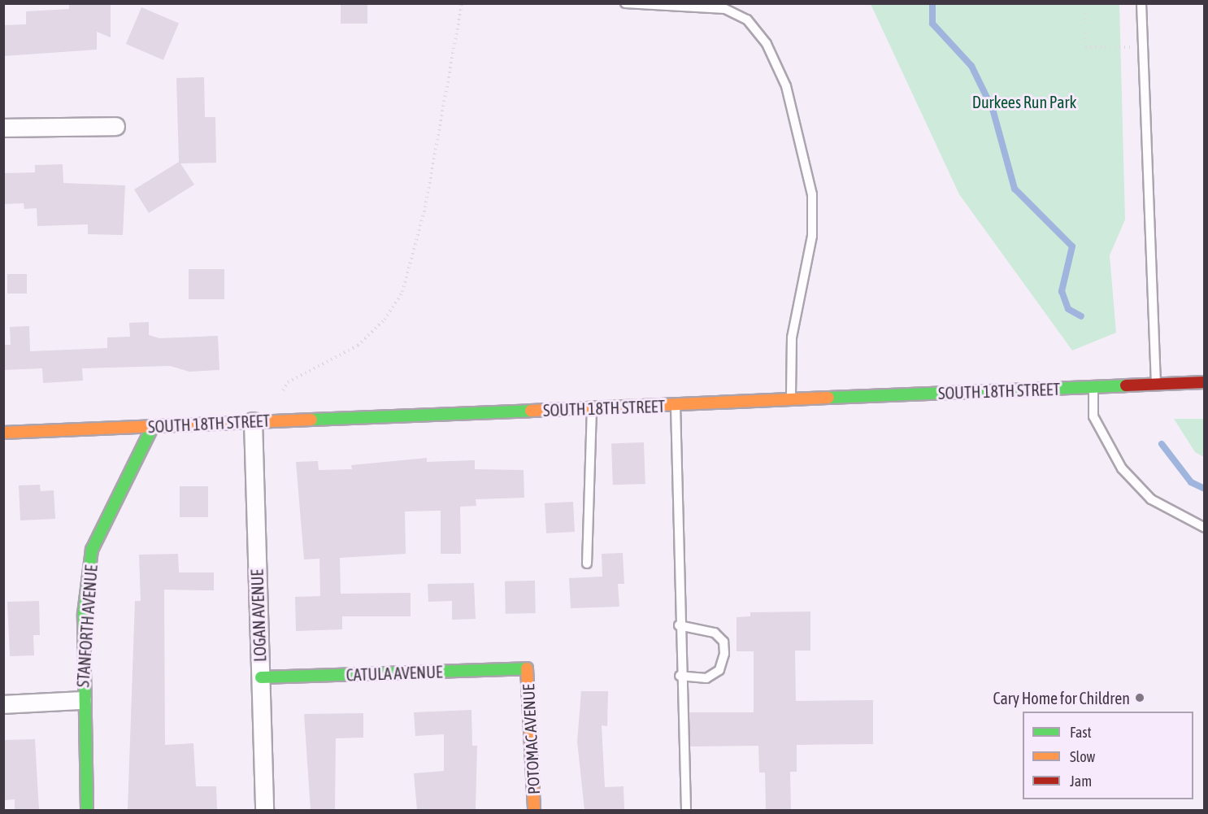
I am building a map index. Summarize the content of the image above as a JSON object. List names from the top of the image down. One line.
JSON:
{"streets":{"main road":["SOUTH 18TH STREET","STANFORTH AVENUE","CATULA AVENUE","POTOMAC AVENUE"],"street":["LOGAN AVENUE"]},"crossings":[["SOUTH 18TH STREET","LOGAN AVENUE"],["SOUTH 18TH STREET","STANFORTH AVENUE"],["LOGAN AVENUE","CATULA AVENUE"],["CATULA AVENUE","POTOMAC AVENUE"]],"parks":["Durkees Run Park"],"places":["Cary Home for Children"],"legend":["Fast","Slow","Jam"]}
